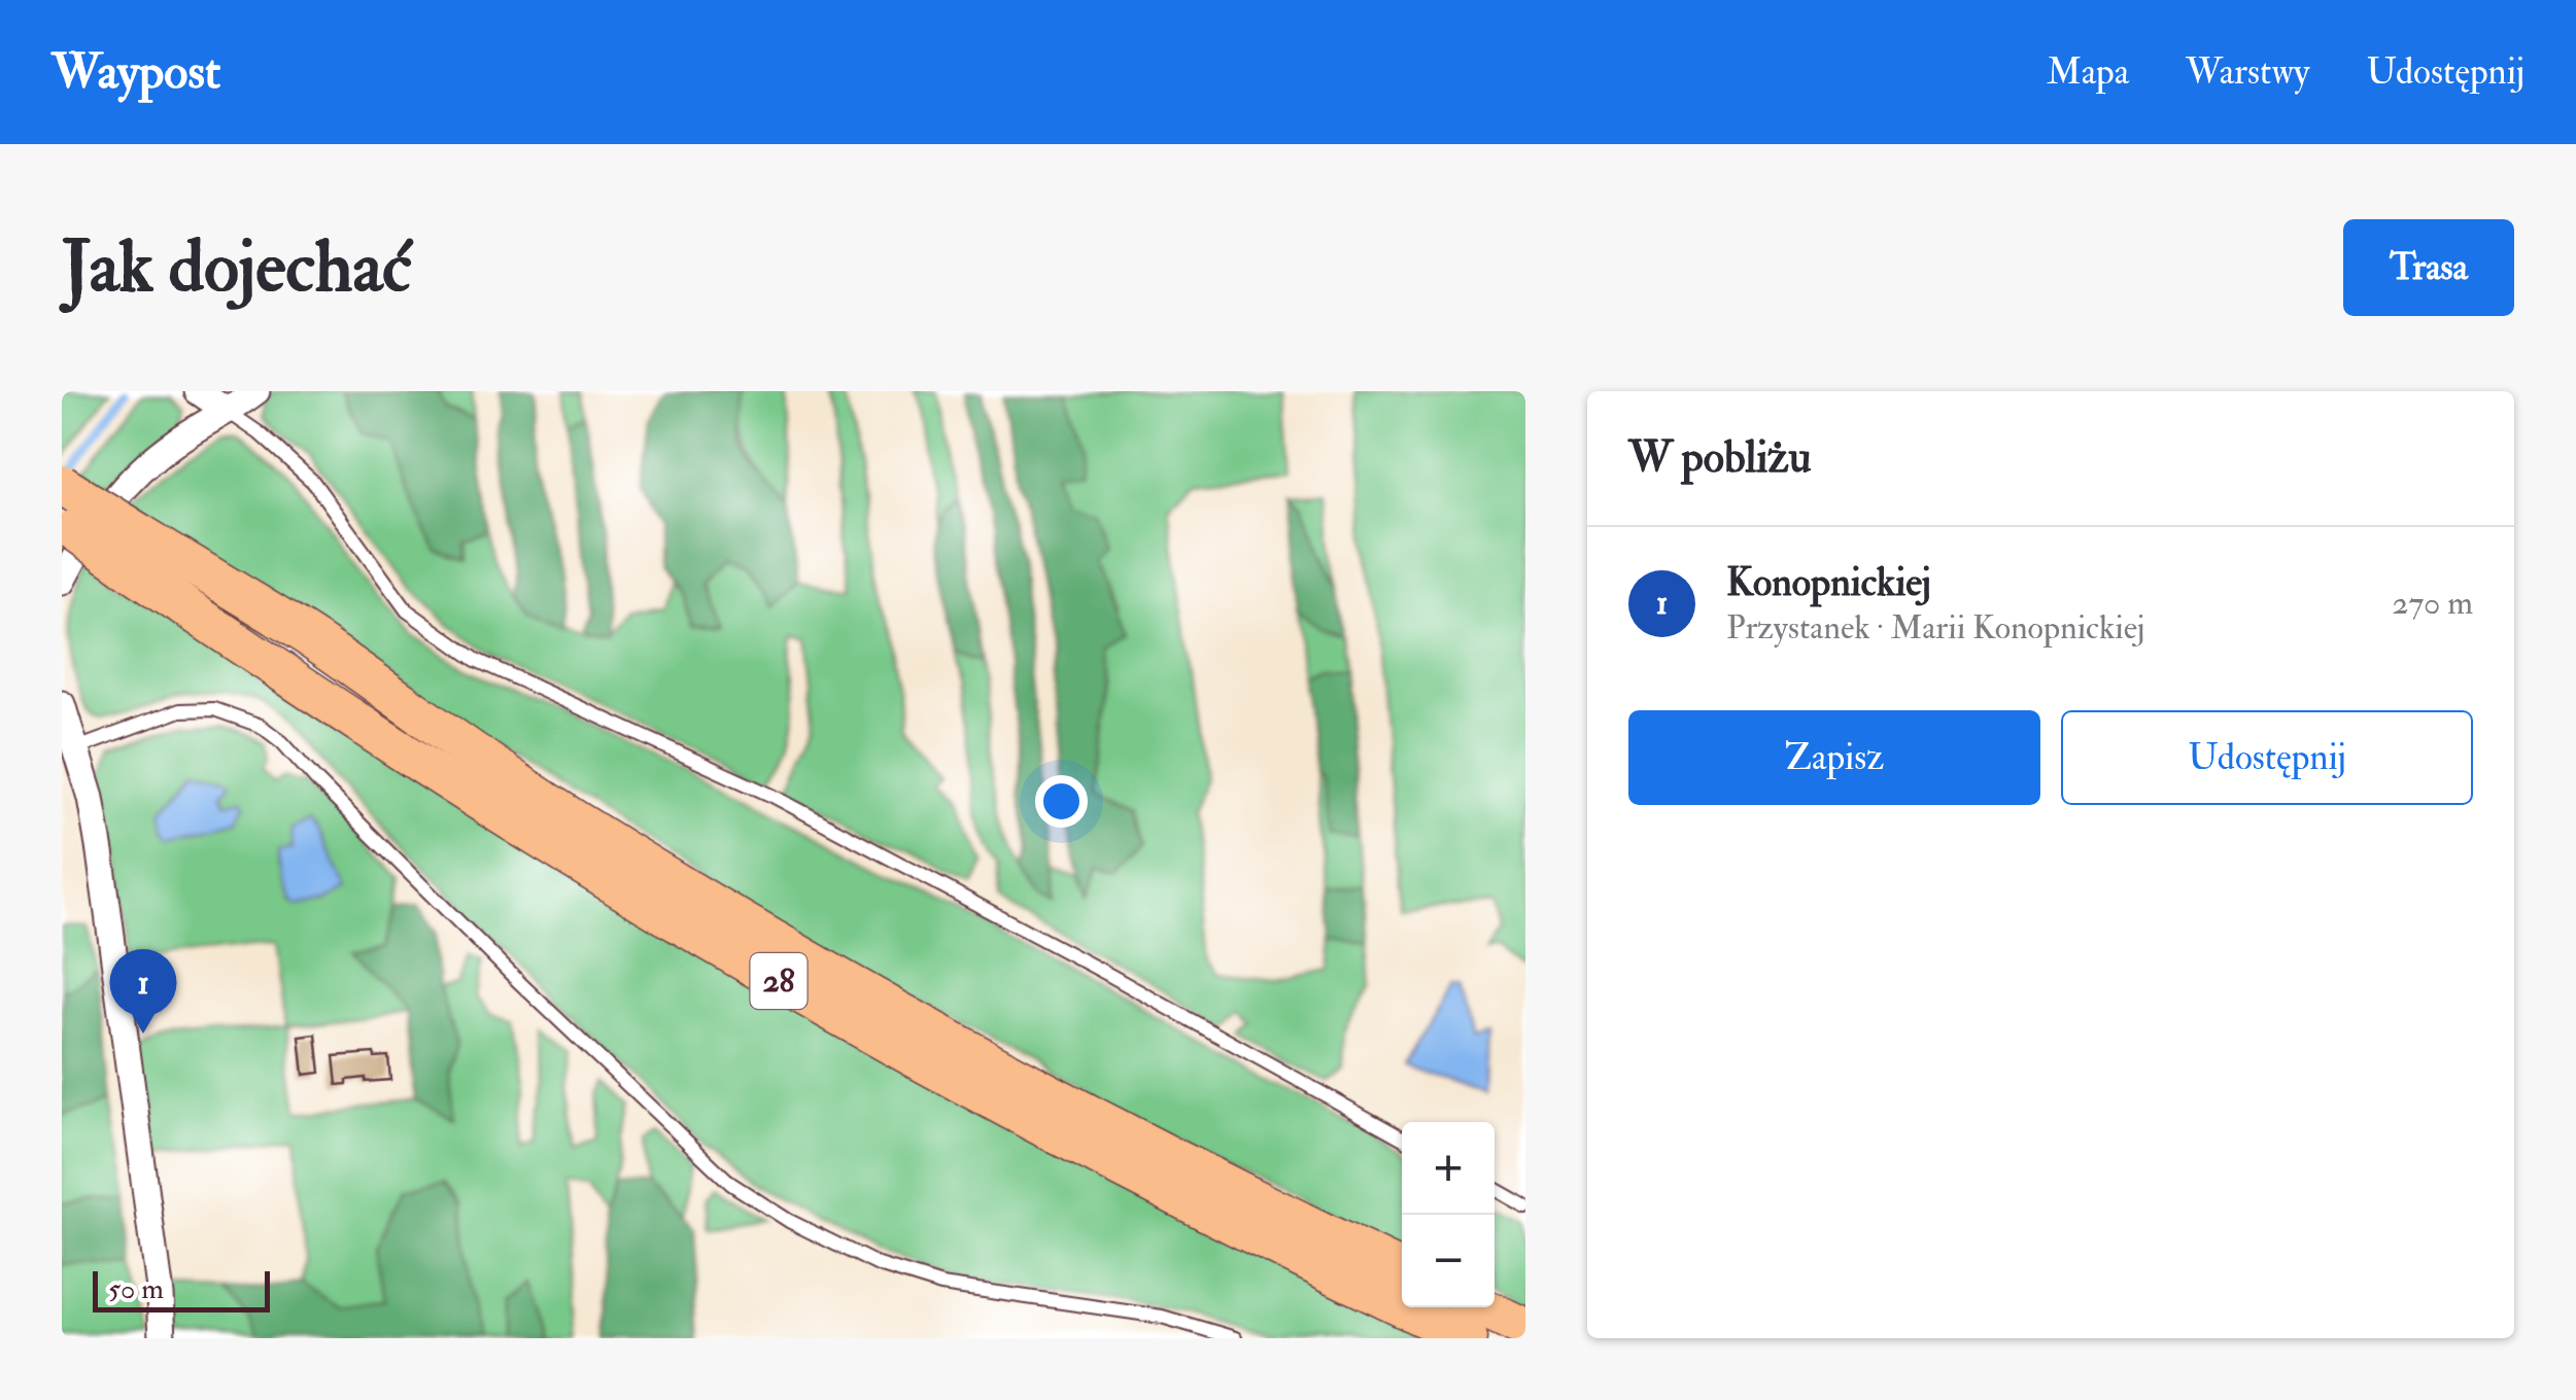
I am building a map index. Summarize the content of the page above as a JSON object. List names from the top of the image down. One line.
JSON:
{"streets":{"main road":["28"]},"scale_bar":"50 m","page":{"header":"Waypost","nav":["Mapa","Warstwy","Udostępnij"],"buttons":["Trasa",["Zapisz","Udostępnij"]],"title":"Jak dojechać","heading":"W pobliżu","list":[{"mark":"1","name":"Konopnickiej","note":"Przystanek · Marii Konopnickiej","value":"270 m"}],"pins":"1","map_buttons":["+","−"],"scale":"50 m"}}
